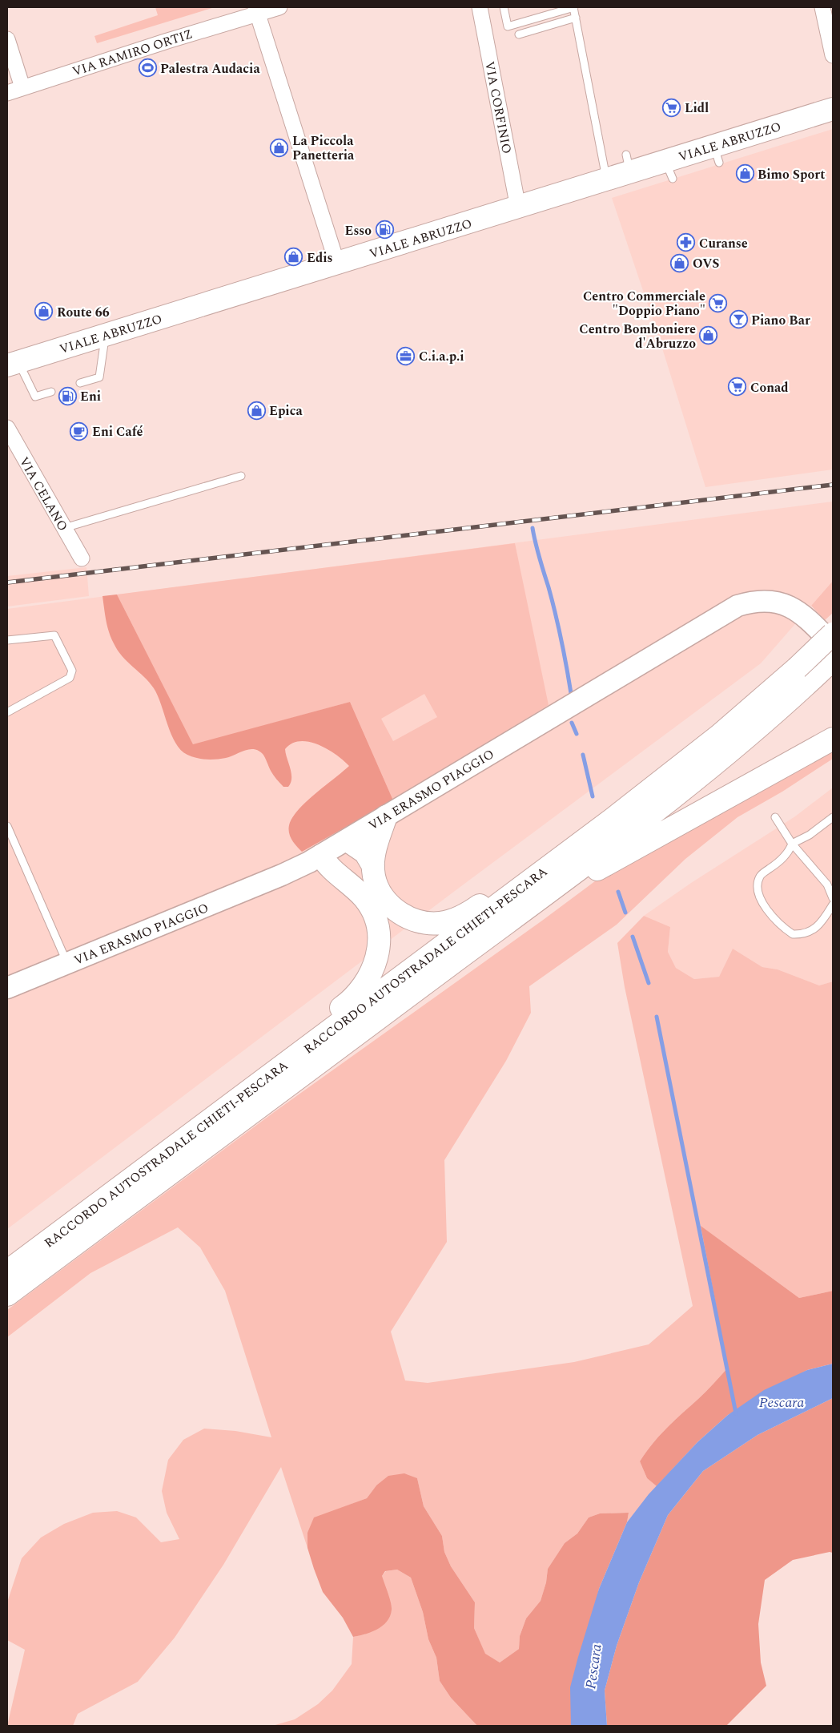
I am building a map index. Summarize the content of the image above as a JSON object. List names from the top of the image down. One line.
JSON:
{"streets":{"main road":["VIALE ABRUZZO","RACCORDO AUTOSTRADALE CHIETI-PESCARA"],"street":["VIA RAMIRO ORTIZ","VIA CORFINIO","VIA CELANO","VIA ERASMO PIAGGIO"]},"crossings":[["VIA CORFINIO","VIALE ABRUZZO"]],"water":["Pescara"],"places":{"sports":["Palestra Audacia"],"supermarket":["Lidl","Centro Commerciale \"Doppio Piano\"","Conad"],"shop":["La Piccola Panetteria","Bimo Sport","Edis","OVS","Route 66","Centro Bomboniere d'Abruzzo","Epica"],"fuel station":["Esso","Eni"],"pharmacy":["Curanse"],"bar":["Piano Bar"],"office":["C.i.a.p.i"],"cafe":["Eni Café"]}}
